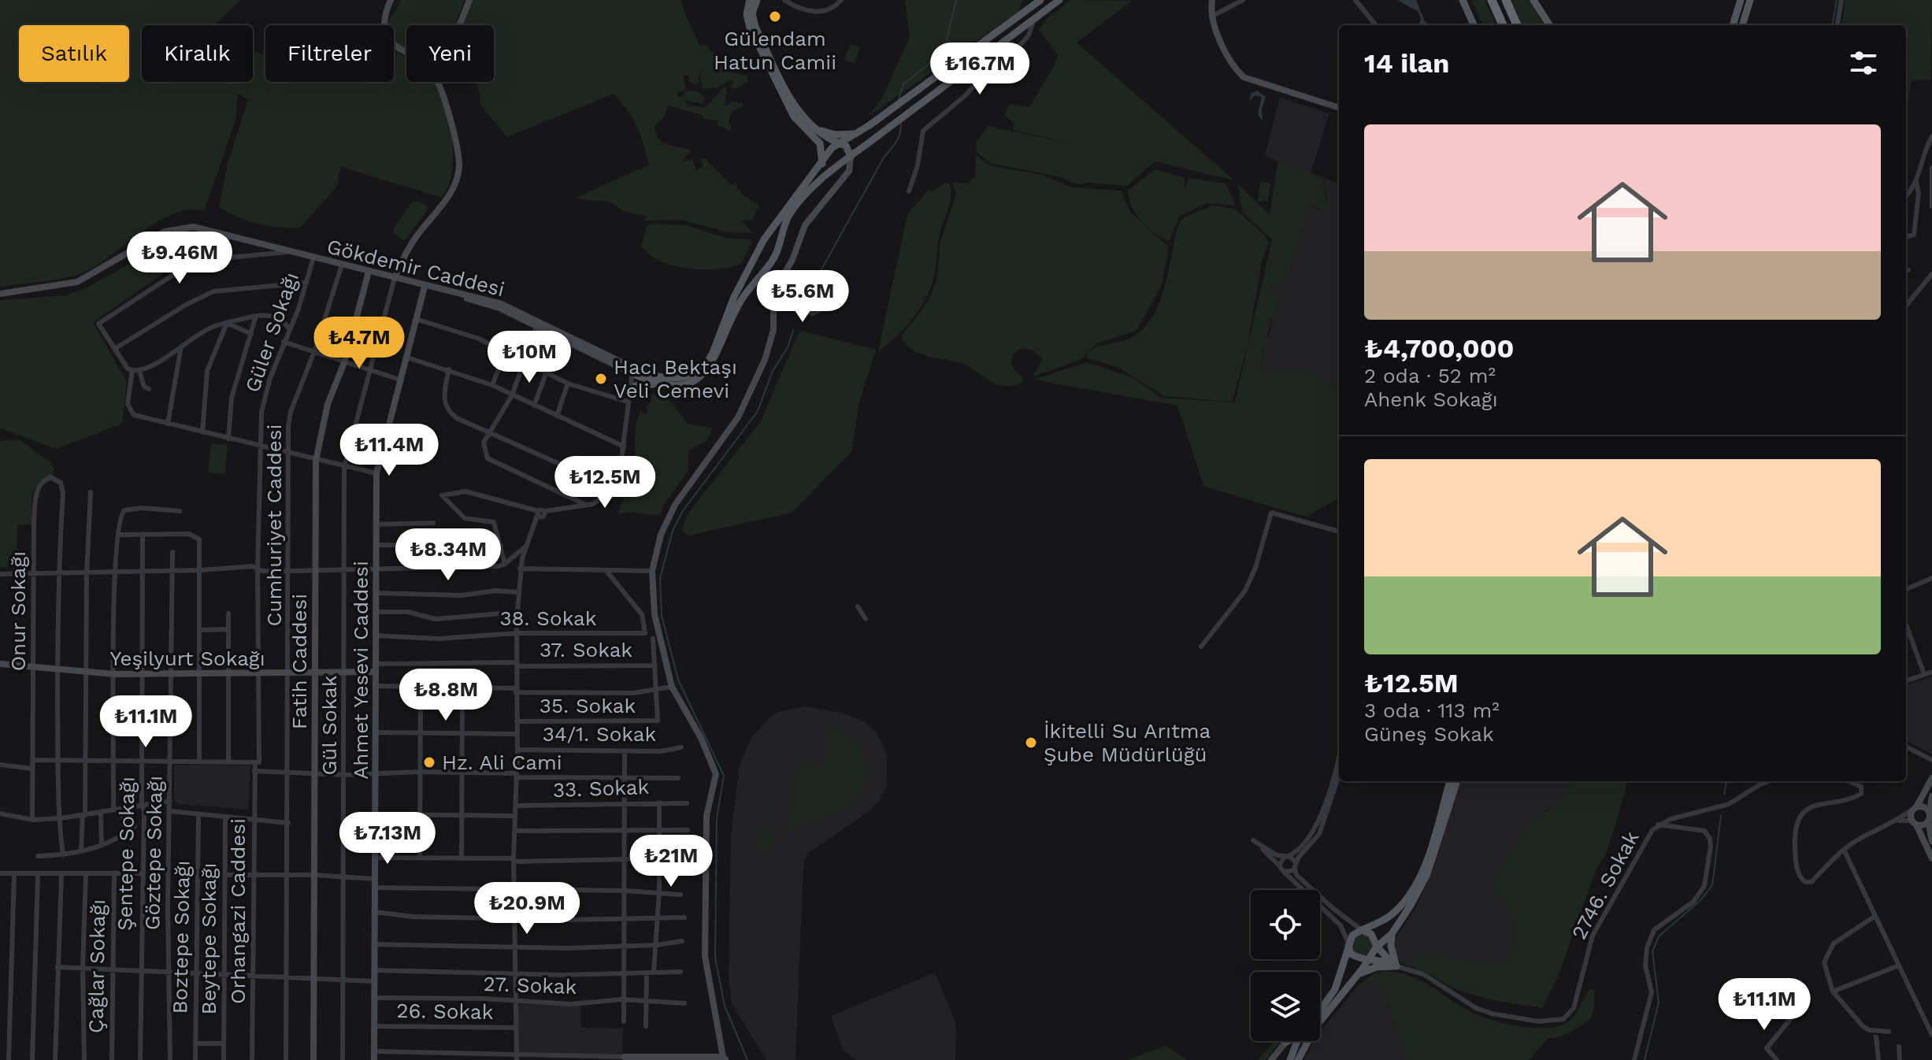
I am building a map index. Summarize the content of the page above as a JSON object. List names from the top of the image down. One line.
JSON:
{"streets":{"main road":["Gökdemir Caddesi","Yeşilyurt Sokağı","Fatih Caddesi","Ahmet Yesevi Caddesi"],"street":["Güler Sokağı","Cumhuriyet Caddesi","Onur Sokağı","38. Sokak","37. Sokak","35. Sokak","Gül Sokak","34/1. Sokak","33. Sokak","Göztepe Sokağı","Şentepe Sokağı","2746. Sokak","Orhangazi Caddesi","Boztepe Sokağı","Beytepe Sokağı","Çağlar Sokağı","27. Sokak","26. Sokak"]},"crossings":[["Gökdemir Caddesi","Güler Sokağı"],["Gökdemir Caddesi","Cumhuriyet Caddesi"],["Gökdemir Caddesi","Fatih Caddesi"],["Gökdemir Caddesi","Ahmet Yesevi Caddesi"],["Gökdemir Caddesi","Gül Sokak"],["Güler Sokağı","Orhangazi Caddesi"],["Cumhuriyet Caddesi","Yeşilyurt Sokağı"],["Onur Sokağı","Yeşilyurt Sokağı"],["38. Sokak","Ahmet Yesevi Caddesi"],["37. Sokak","Yeşilyurt Sokağı"],["37. Sokak","Ahmet Yesevi Caddesi"],["Yeşilyurt Sokağı","Fatih Caddesi"],["Yeşilyurt Sokağı","Ahmet Yesevi Caddesi"],["Yeşilyurt Sokağı","Gül Sokak"],["Yeşilyurt Sokağı","Göztepe Sokağı"],["Yeşilyurt Sokağı","Şentepe Sokağı"],["Yeşilyurt Sokağı","Orhangazi Caddesi"],["Ahmet Yesevi Caddesi","35. Sokak"],["Ahmet Yesevi Caddesi","27. Sokak"],["Ahmet Yesevi Caddesi","26. Sokak"]],"places":["Gülendam Hatun Camii","Hacı Bektaşı Veli Cemevi","İkitelli Su Arıtma Şube Müdürlüğü","Hz. Ali Cami"],"page":{"chip":["Satılık","Kiralık","Filtreler","Yeni"],"heading":"14 ilan","price":["₺16.7M","₺9.46M","₺5.6M","₺4.7M","₺10M","₺11.4M","₺12.5M","₺8.34M","₺8.8M","₺11.1M","₺7.13M","₺21M","₺20.9M","₺11.1M"],"list":[{"name":"₺4,700,000","note":"2 oda · 52 m² · Ahenk Sokağı"},{"name":"₺12.5M","note":"3 oda · 113 m² · Güneş Sokak"}]}}
